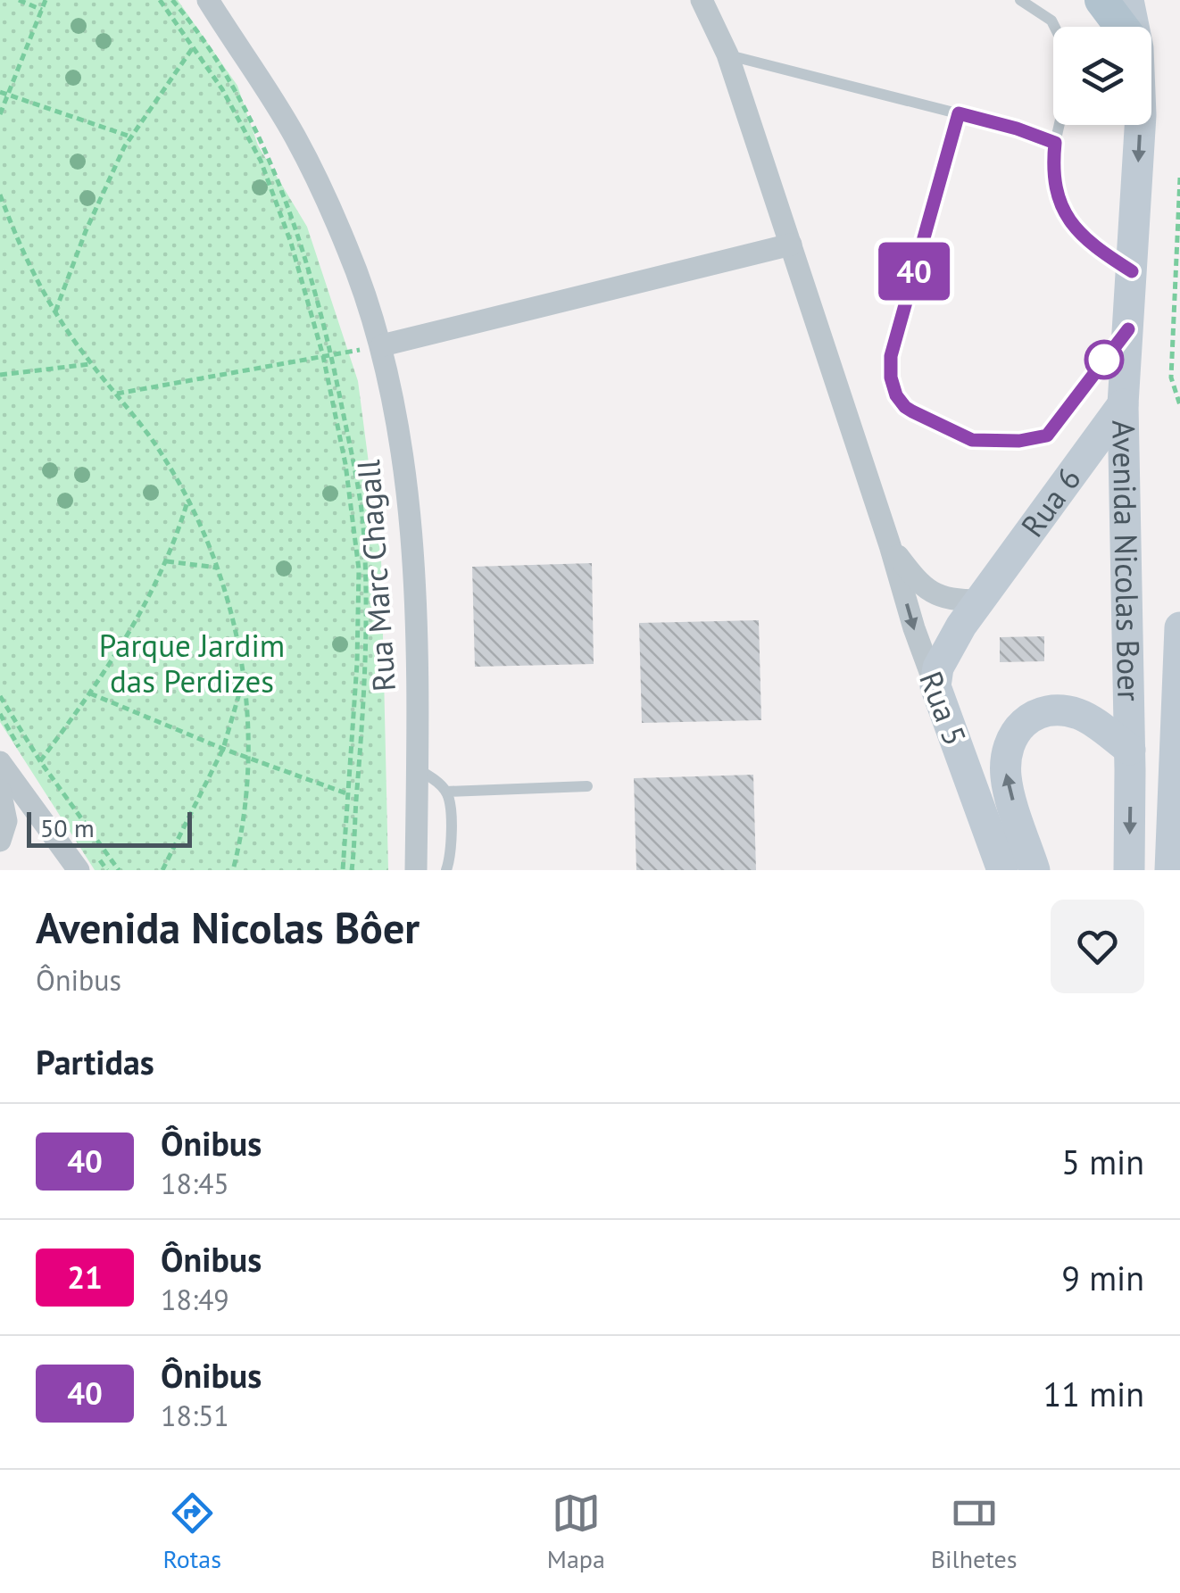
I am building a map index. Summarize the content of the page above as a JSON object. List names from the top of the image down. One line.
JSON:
{"streets":{"main road":["Rua 6","Avenida Nicolas Boer","Rua 5"],"street":["Rua Marc Chagall"]},"crossings":[["Rua 6","Avenida Nicolas Boer"],["Rua 6","Rua 5"]],"parks":["Parque Jardim das Perdizes"],"lines":["bus line 40"],"scale_bar":"50 m","page":{"on_map":"40","scale":"50 m","heading":[["Avenida Nicolas Bôer","Ônibus"],"Partidas"],"list":[{"mark":"40","name":"Ônibus","note":"18:45","value":"5 min"},{"mark":"21","name":"Ônibus","note":"18:49","value":"9 min"},{"mark":"40","name":"Ônibus","note":"18:51","value":"11 min"}],"tabs":["Rotas","Mapa","Bilhetes"]}}
